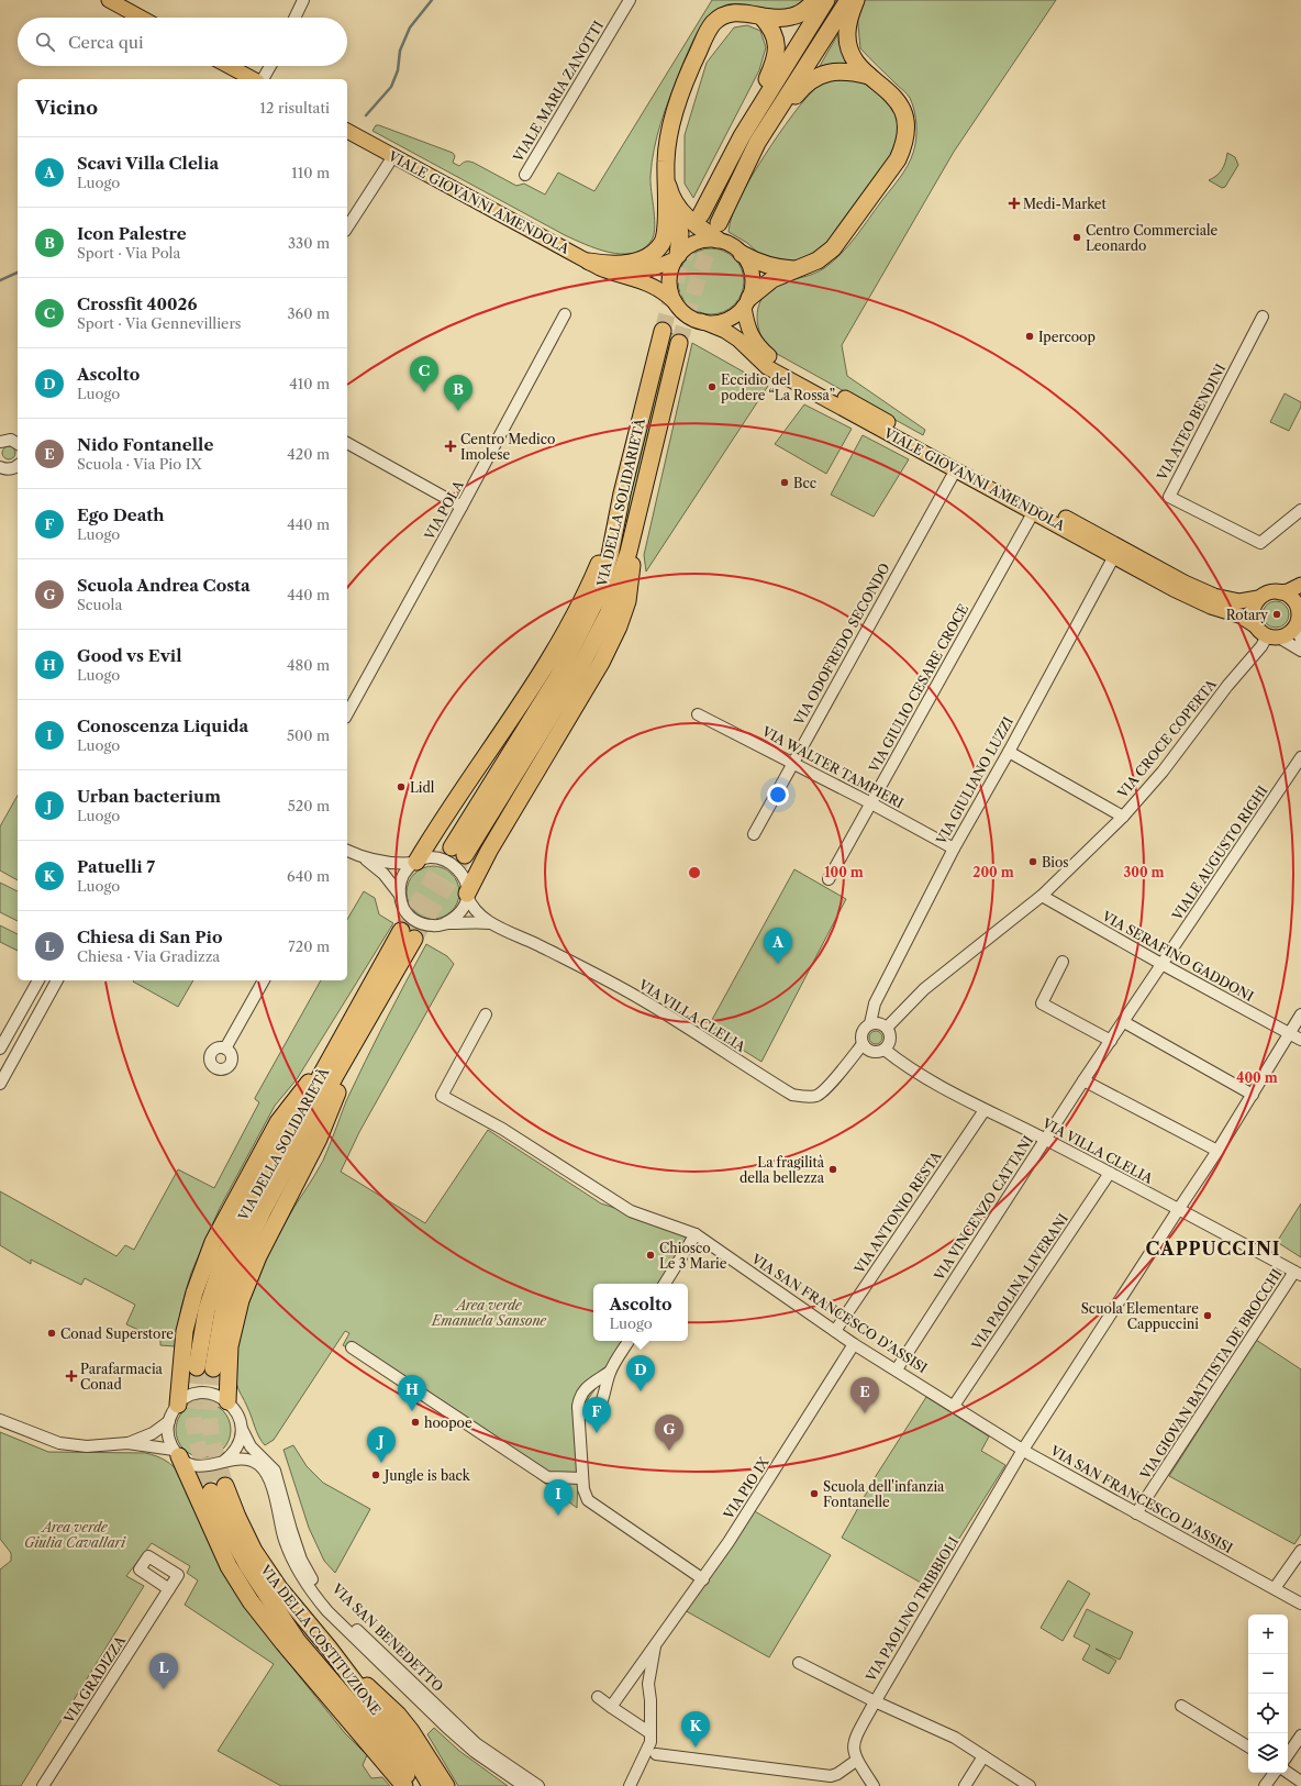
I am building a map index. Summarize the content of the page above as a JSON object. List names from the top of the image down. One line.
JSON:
{"streets":{"highway":["VIA DELLA SOLIDARIETÀ","VIA DELLA COSTITUZIONE"],"main road":["VIALE GIOVANNI AMENDOLA"],"street":["VIALE MARIA ZANOTTI","VIA ATEO BENDINI","VIA POLA","VIA ODOFREDO SECONDO","VIA GIULIO CESARE CROCE","VIA CROCE COPERTA","VIA WALTER TAMPIERI","VIA GIULIANO LUZZI","VIALE AUGUSTO RIGHI","VIA SERAFINO GADDONI","VIA VILLA CLELIA","VIA VINCENZO CATTANI","VIA ANTONIO RESTA","VIA PAOLINA LIVERANI","VIA SAN FRANCESCO D'ASSISI","VIA GIOVAN BATTISTA DE BROCCHI","VIA PIO IX","VIA PAOLINO TRIBBIOLI","VIA SAN BENEDETTO","VIA GRADIZZA"]},"crossings":[["VIALE GIOVANNI AMENDOLA","VIA ODOFREDO SECONDO"],["VIALE GIOVANNI AMENDOLA","VIA GIULIO CESARE CROCE"],["VIALE GIOVANNI AMENDOLA","VIA CROCE COPERTA"],["VIALE GIOVANNI AMENDOLA","VIA GIULIANO LUZZI"],["VIA ODOFREDO SECONDO","VIA WALTER TAMPIERI"],["VIA GIULIO CESARE CROCE","VIA WALTER TAMPIERI"],["VIA CROCE COPERTA","VIA GIULIANO LUZZI"],["VIA CROCE COPERTA","VIA SERAFINO GADDONI"],["VIA CROCE COPERTA","VIA VILLA CLELIA"],["VIA WALTER TAMPIERI","VIA GIULIANO LUZZI"],["VIA GIULIANO LUZZI","VIA VILLA CLELIA"],["VIALE AUGUSTO RIGHI","VIA SERAFINO GADDONI"],["VIALE AUGUSTO RIGHI","VIA VINCENZO CATTANI"],["VIA SERAFINO GADDONI","VIA VINCENZO CATTANI"],["VIA SERAFINO GADDONI","VIA PAOLINO TRIBBIOLI"],["VIA VILLA CLELIA","VIA VINCENZO CATTANI"],["VIA VILLA CLELIA","VIA ANTONIO RESTA"],["VIA VILLA CLELIA","VIA PAOLINA LIVERANI"],["VIA VILLA CLELIA","VIA GIOVAN BATTISTA DE BROCCHI"],["VIA VILLA CLELIA","VIA PAOLINO TRIBBIOLI"],["VIA VINCENZO CATTANI","VIA SAN FRANCESCO D'ASSISI"],["VIA ANTONIO RESTA","VIA SAN FRANCESCO D'ASSISI"],["VIA PAOLINA LIVERANI","VIA SAN FRANCESCO D'ASSISI"],["VIA SAN FRANCESCO D'ASSISI","VIA GIOVAN BATTISTA DE BROCCHI"],["VIA SAN FRANCESCO D'ASSISI","VIA PIO IX"],["VIA SAN FRANCESCO D'ASSISI","VIA PAOLINO TRIBBIOLI"]],"districts":["CAPPUCCINI"],"parks":["Area verde Emanuela Sansone","Area verde Giulia Cavallari"],"places":{"health":["Medi-Market","Centro Medico Imolese","Parafarmacia Conad"],"other":["Centro Commerciale Leonardo","Ipercoop","Eccidio del podere “La Rossa”","Bcc","Rotary","Lidl","Bios","La fragilità della bellezza","Chiosco Le 3 Marie","Scuola Elementare Cappuccini","Conad Superstore","hoopoe","Jungle is back","Scuola dell'infanzia Fontanelle"]},"page":{"search":"Cerca qui","heading":["Vicino","12 risultati"],"list":[{"mark":"A","name":"Scavi Villa Clelia","note":"Luogo","value":"110 m"},{"mark":"B","name":"Icon Palestre","note":"Sport · Via Pola","value":"330 m"},{"mark":"C","name":"Crossfit 40026","note":"Sport · Via Gennevilliers","value":"360 m"},{"mark":"D","name":"Ascolto","note":"Luogo","value":"410 m"},{"mark":"E","name":"Nido Fontanelle","note":"Scuola · Via Pio IX","value":"420 m"},{"mark":"F","name":"Ego Death","note":"Luogo","value":"440 m"},{"mark":"G","name":"Scuola Andrea Costa","note":"Scuola","value":"440 m"},{"mark":"H","name":"Good vs Evil","note":"Luogo","value":"480 m"},{"mark":"I","name":"Conoscenza Liquida","note":"Luogo","value":"500 m"},{"mark":"J","name":"Urban bacterium","note":"Luogo","value":"520 m"},{"mark":"K","name":"Patuelli 7","note":"Luogo","value":"640 m"},{"mark":"L","name":"Chiesa di San Pio","note":"Chiesa · Via Gradizza","value":"720 m"}],"pins":["C","B","A","D","H","E","F","G","J","I","L","K"],"popup":["Ascolto","Luogo"],"map_buttons":["+","−"]},"rings":["100 m","200 m","300 m","400 m"]}
